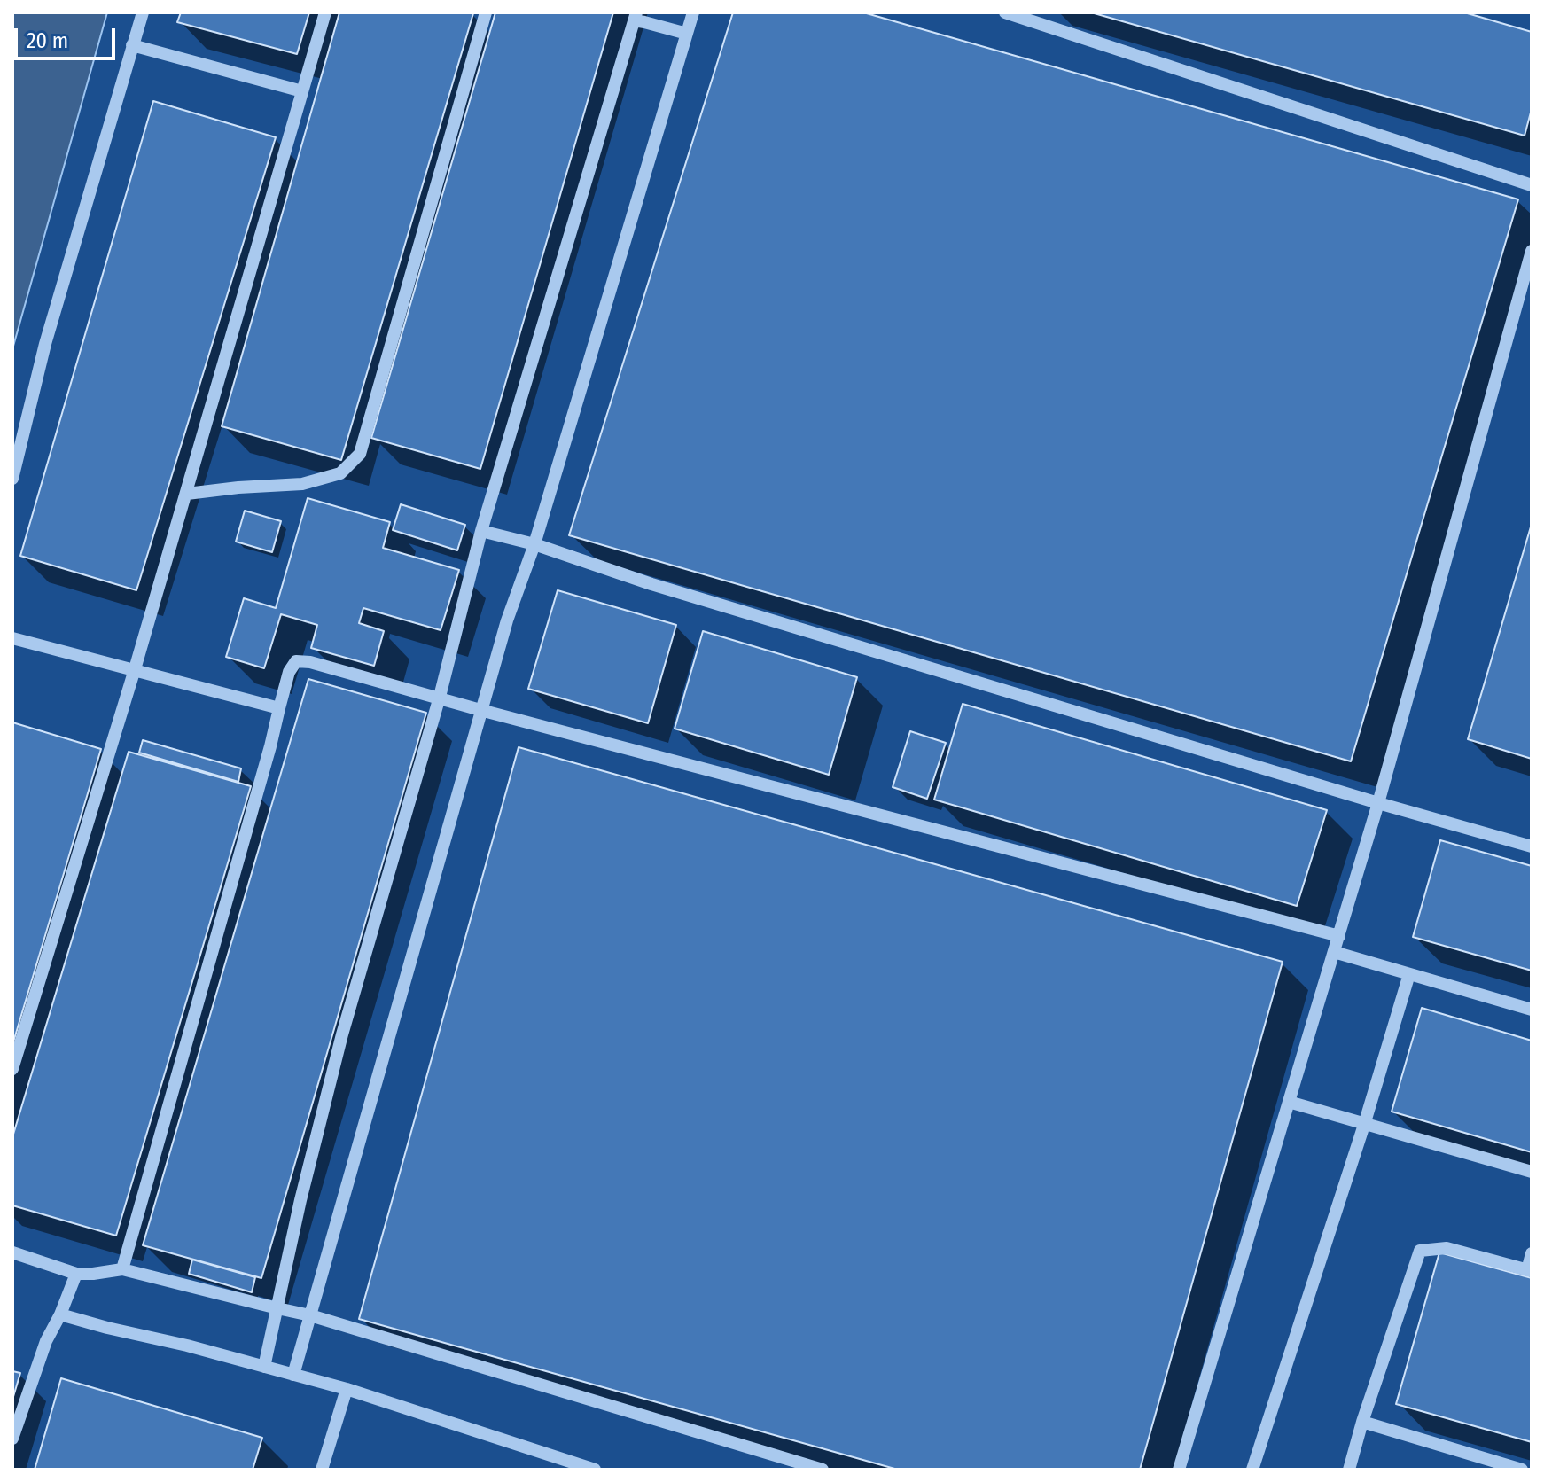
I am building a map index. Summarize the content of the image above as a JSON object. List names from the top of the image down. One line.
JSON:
{"scale_bar":"20 m"}
